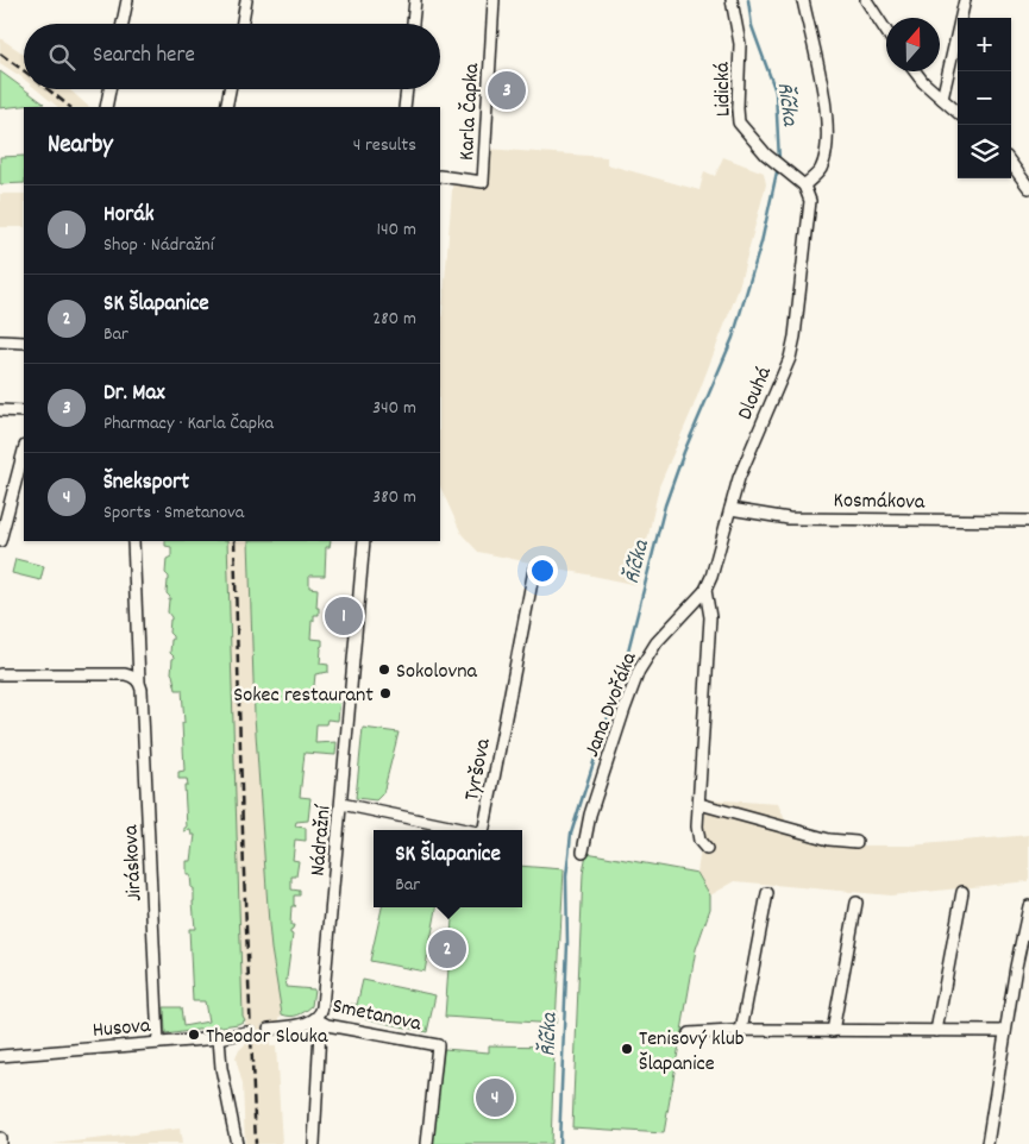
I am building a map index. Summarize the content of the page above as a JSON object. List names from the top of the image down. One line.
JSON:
{"streets":{"street":["Lidická","Karla Čapka","Dlouhá","Kosmákova","Jana Dvořáka","Tyršova","Nádražní","Jiráskova","Smetanova","Husova"]},"crossings":[["Lidická","Dlouhá"],["Dlouhá","Kosmákova"],["Dlouhá","Jana Dvořáka"],["Tyršova","Nádražní"],["Nádražní","Smetanova"],["Jiráskova","Husova"]],"water":["Říčka"],"places":["Sokolovna","Sokec restaurant","Theodor Slouka","Tenisový klub Šlapanice"],"north":"top","page":{"map_buttons":["+","−"],"search":"Search here","pins":["3","1","2","4"],"heading":["Nearby","4 results"],"list":[{"mark":"1","name":"Horák","note":"Shop · Nádražní","value":"140 m"},{"mark":"2","name":"SK Šlapanice","note":"Bar","value":"280 m"},{"mark":"3","name":"Dr. Max","note":"Pharmacy · Karla Čapka","value":"340 m"},{"mark":"4","name":"Šneksport","note":"Sports · Smetanova","value":"380 m"}],"popup":["SK Šlapanice","Bar"]}}
